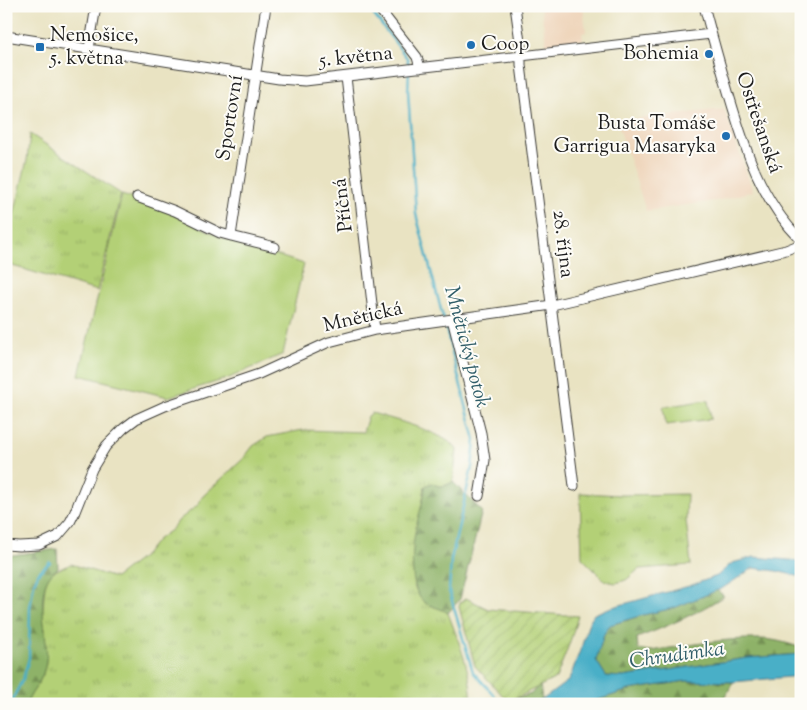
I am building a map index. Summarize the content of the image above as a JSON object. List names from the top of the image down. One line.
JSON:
{"streets":{"street":["5. května","Sportovní","Ostřešanská","Příčná","28. října","Mnětická"]},"crossings":[["5. května","Sportovní"],["5. května","Ostřešanská"],["5. května","Příčná"],["5. května","28. října"],["Příčná","Mnětická"],["28. října","Mnětická"]],"water":["Mnětický potok","Chrudimka"],"places":{"other":["Coop","Bohemia","Busta Tomáše Garrigua Masaryka"],"transit":["Nemošice, 5. května"]}}
